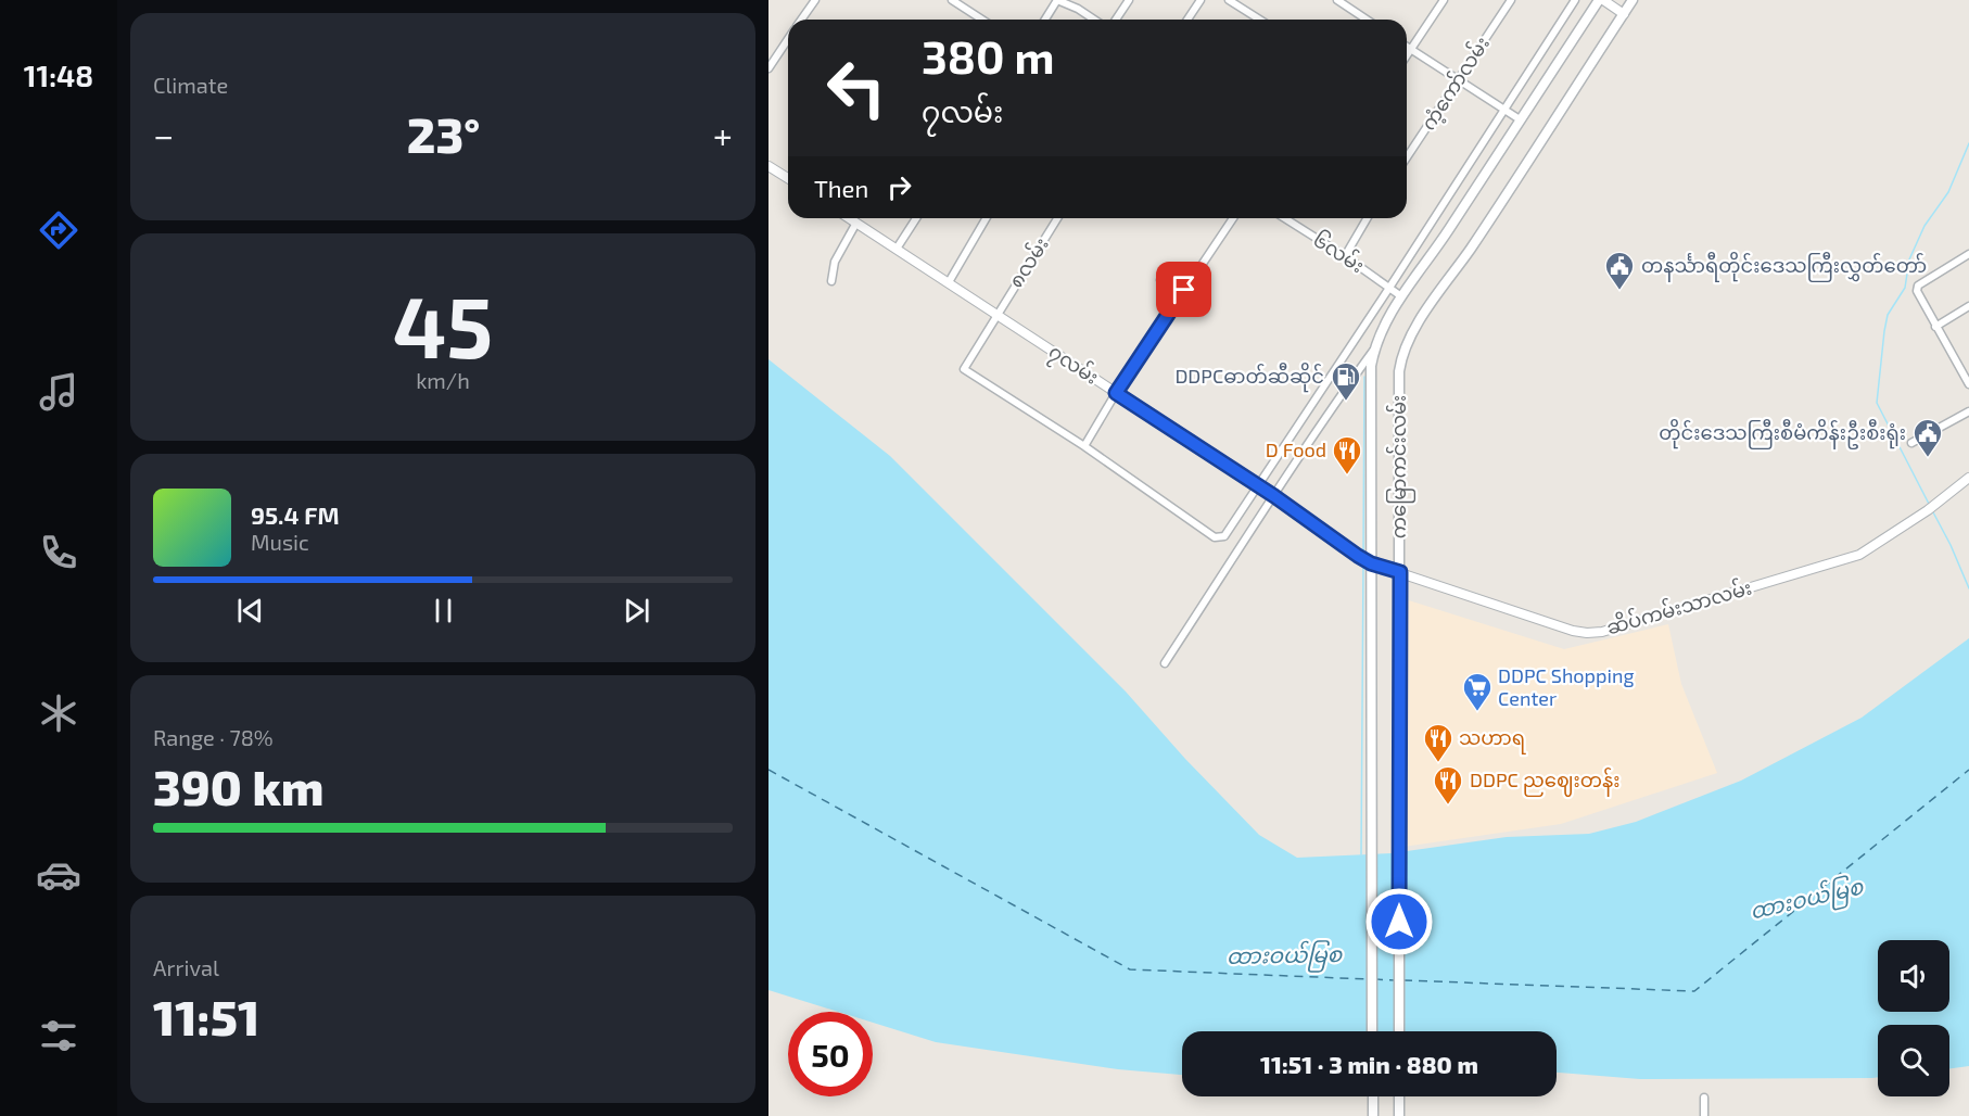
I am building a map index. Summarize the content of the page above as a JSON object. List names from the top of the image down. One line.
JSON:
{"streets":{"main road":["ကမြောကင်းလမ်း"],"street":["ကံ့ကော်လမ်း","၆လမ်း","၈လမ်း","၇လမ်း","ဆိပ်ကမ်းသာလမ်း"]},"crossings":[["၆လမ်း","ကမြောကင်းလမ်း"],["၈လမ်း","၇လမ်း"],["၇လမ်း","ကမြောကင်းလမ်း"],["၇လမ်း","ဆိပ်ကမ်းသာလမ်း"],["ကမြောကင်းလမ်း","ဆိပ်ကမ်းသာလမ်း"]],"water":["ထားဝယ်မြစ"],"places":{"public building":["တနင်္သာရီတိုင်းဒေသကြီးလွှတ်တော်","တိုင်းဒေသကြီးစီမံကိန်းဦးစီးရုံး"],"fuel station":["DDPCဓာတ်ဆီဆိုင်"],"restaurant":["D Food","သဟာရ","DDPC ညဈေးတန်း"],"supermarket":["DDPC Shopping Center"]},"page":{"tabs":"11:48","tile":["Climate",["45","km/h"],["Range · 78%","390 km"],["Arrival","11:51"]],"turn":["380 m","၇လမ်း"],"heat":["−","23°","+"],"then":"Then","song":["95.4 FM","Music"],"limit":"50","trip":"11:51 · 3 min · 880 m"}}
